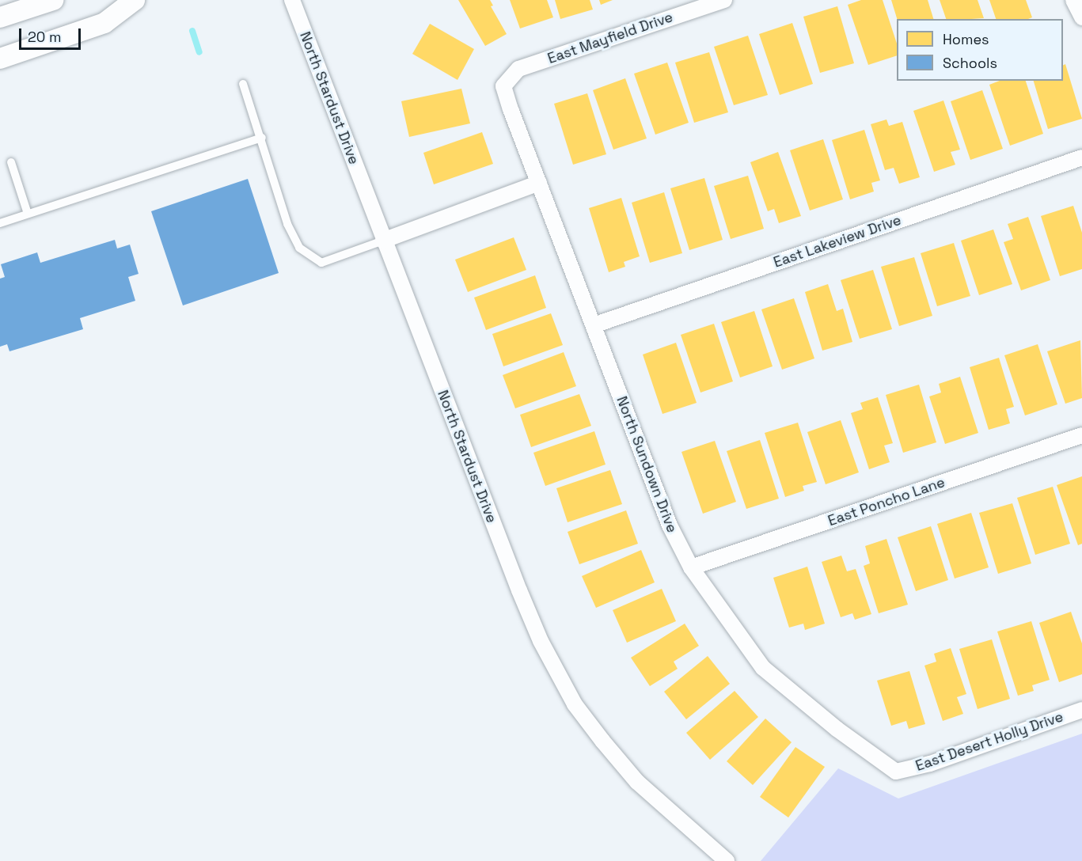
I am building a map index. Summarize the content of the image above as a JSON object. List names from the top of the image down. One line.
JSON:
{"streets":{"street":["East Mayfield Drive","North Stardust Drive","East Lakeview Drive","North Sundown Drive","East Poncho Lane","East Desert Holly Drive"]},"crossings":[["East Mayfield Drive","North Sundown Drive"],["East Lakeview Drive","North Sundown Drive"],["North Sundown Drive","East Poncho Lane"],["North Sundown Drive","East Desert Holly Drive"]],"legend":["Homes","Schools"],"scale_bar":"20 m"}
